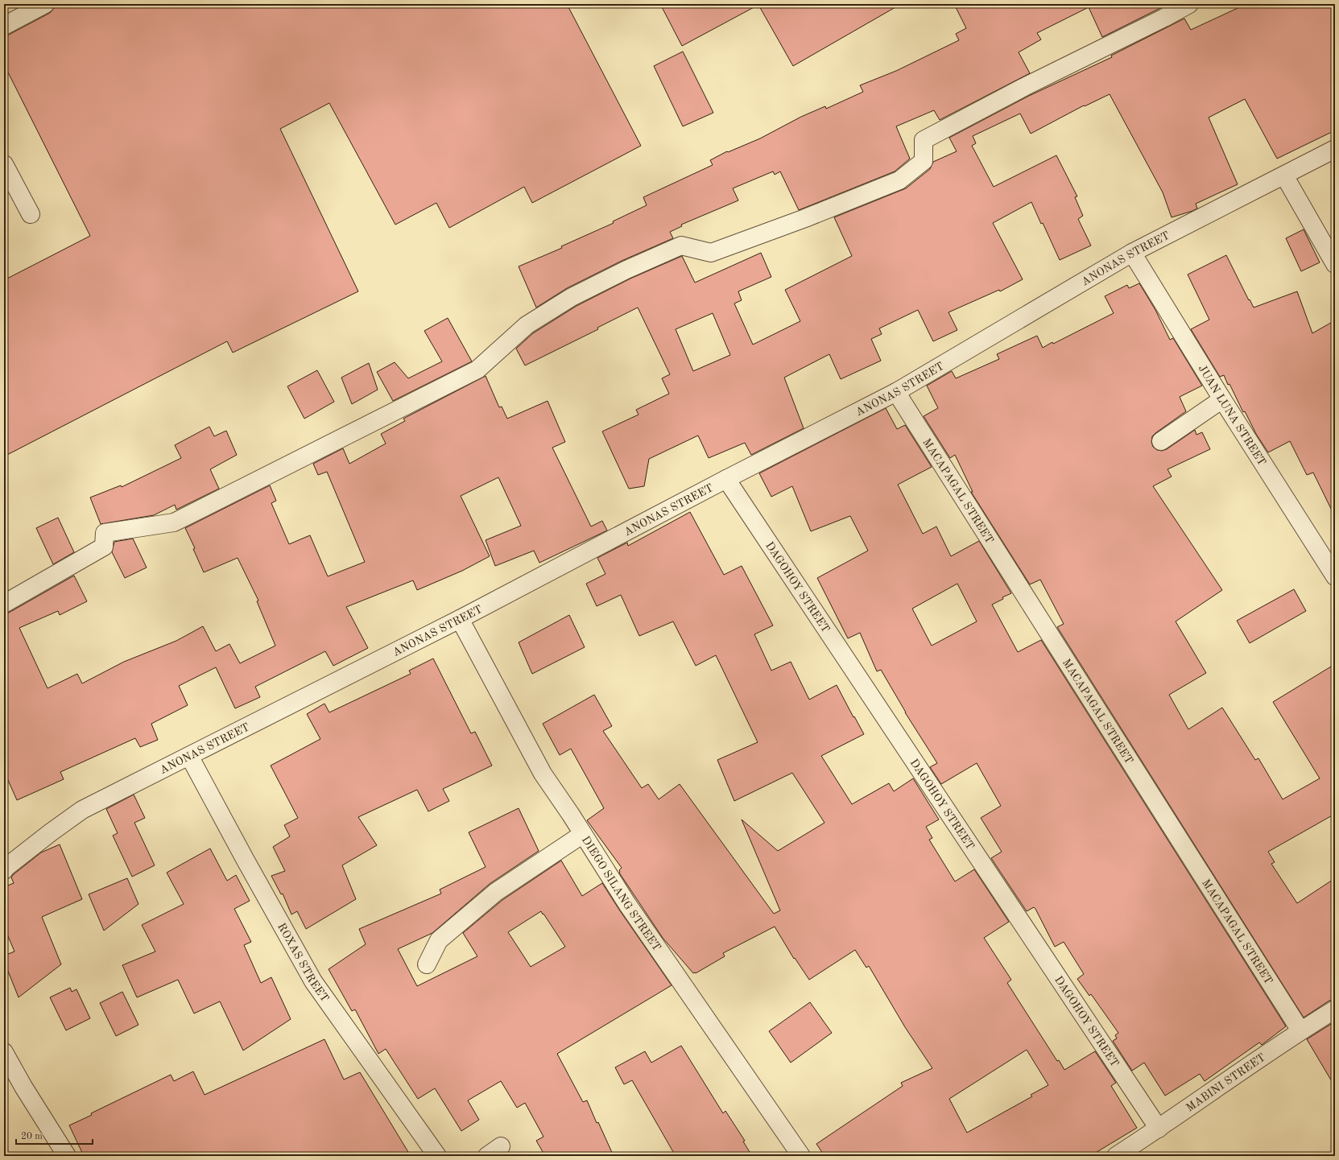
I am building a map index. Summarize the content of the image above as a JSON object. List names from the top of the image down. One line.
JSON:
{"streets":{"street":["ANONAS STREET","JUAN LUNA STREET","MACAPAGAL STREET","DAGOHOY STREET","DIEGO SILANG STREET","ROXAS STREET","MABINI STREET"]},"crossings":[["ANONAS STREET","JUAN LUNA STREET"],["ANONAS STREET","MACAPAGAL STREET"],["ANONAS STREET","DAGOHOY STREET"],["ANONAS STREET","DIEGO SILANG STREET"],["ANONAS STREET","ROXAS STREET"],["MACAPAGAL STREET","MABINI STREET"],["DAGOHOY STREET","MABINI STREET"]],"scale_bar":"20 m"}
